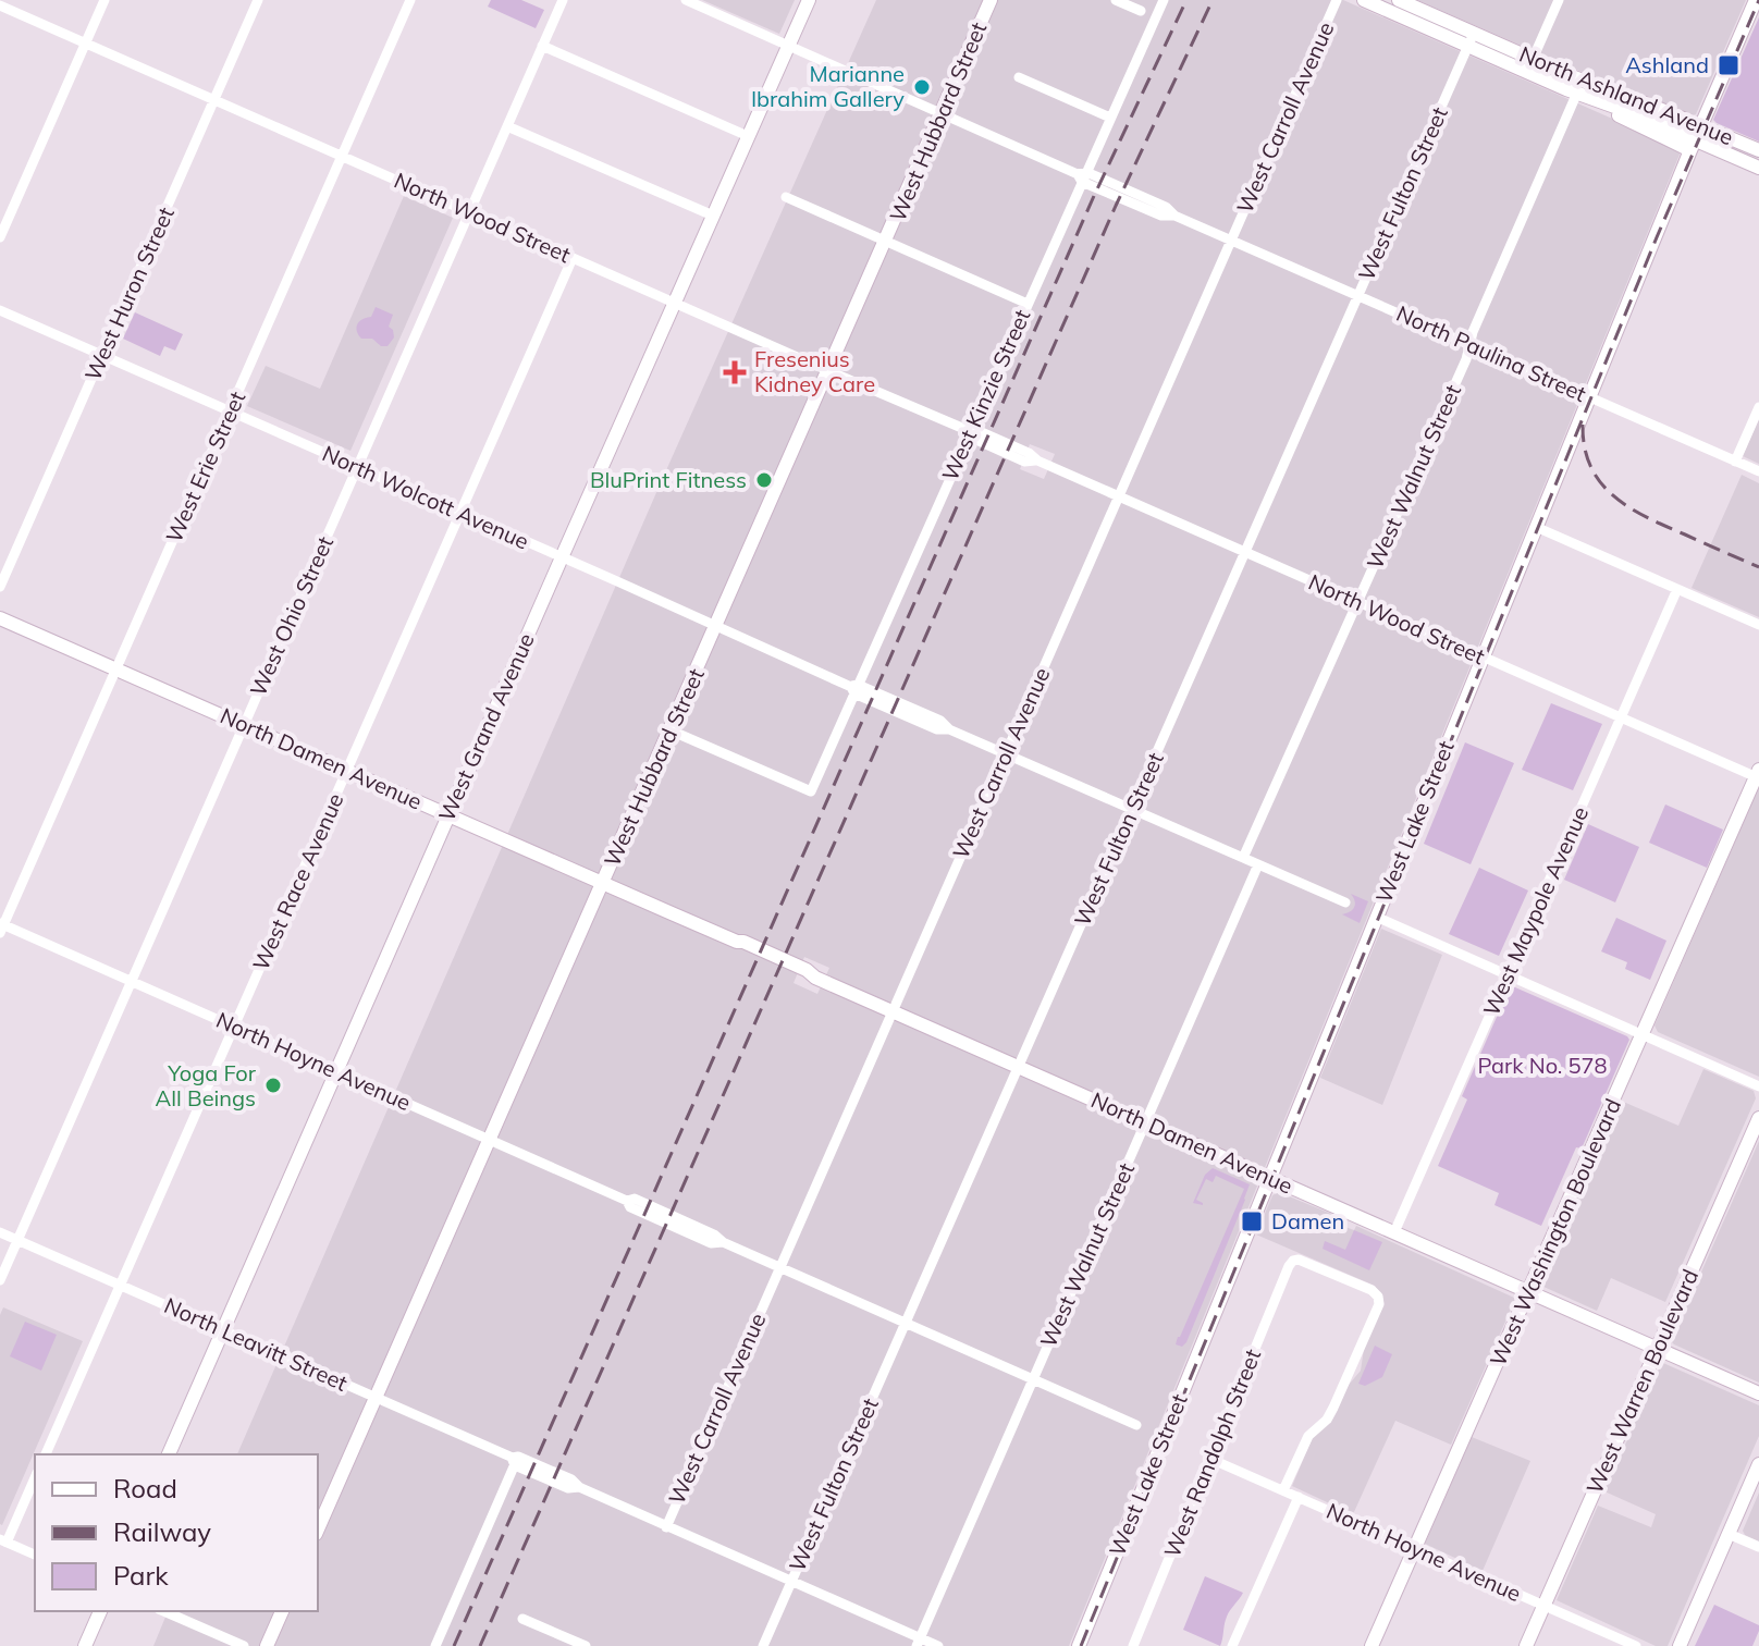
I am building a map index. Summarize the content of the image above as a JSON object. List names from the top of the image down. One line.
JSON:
{"streets":{"main road":["North Ashland Avenue","West Hubbard Street","West Grand Avenue","North Damen Avenue","West Lake Street","West Washington Boulevard","West Warren Boulevard"],"street":["West Carroll Avenue","West Fulton Street","North Wood Street","West Huron Street","North Paulina Street","West Kinzie Street","West Erie Street","West Walnut Street","North Wolcott Avenue","West Ohio Street","West Race Avenue","West Maypole Avenue","North Hoyne Avenue","North Leavitt Street","West Randolph Street"]},"crossings":[["North Ashland Avenue","West Fulton Street"],["North Ashland Avenue","West Walnut Street"],["North Ashland Avenue","West Lake Street"],["West Carroll Avenue","North Wood Street"],["West Carroll Avenue","North Paulina Street"],["West Carroll Avenue","North Wolcott Avenue"],["West Carroll Avenue","North Damen Avenue"],["West Carroll Avenue","North Hoyne Avenue"],["West Carroll Avenue","North Leavitt Street"],["West Hubbard Street","North Wood Street"],["West Hubbard Street","North Paulina Street"],["West Hubbard Street","West Kinzie Street"],["West Hubbard Street","North Wolcott Avenue"],["West Hubbard Street","North Damen Avenue"],["West Hubbard Street","North Hoyne Avenue"],["West Hubbard Street","North Leavitt Street"],["West Fulton Street","North Wood Street"],["West Fulton Street","North Paulina Street"],["West Fulton Street","North Wolcott Avenue"],["West Fulton Street","North Damen Avenue"],["West Fulton Street","North Hoyne Avenue"],["West Fulton Street","North Leavitt Street"],["North Wood Street","West Huron Street"],["North Wood Street","West Kinzie Street"],["North Wood Street","West Erie Street"],["North Wood Street","West Walnut Street"],["North Wood Street","West Ohio Street"],["North Wood Street","West Grand Avenue"],["North Wood Street","West Lake Street"],["North Wood Street","West Race Avenue"],["North Wood Street","West Maypole Avenue"],["North Wood Street","West Washington Boulevard"],["West Huron Street","North Wolcott Avenue"],["North Paulina Street","West Kinzie Street"],["North Paulina Street","West Walnut Street"],["North Paulina Street","West Grand Avenue"],["North Paulina Street","West Lake Street"],["West Kinzie Street","North Wolcott Avenue"],["West Erie Street","North Wolcott Avenue"],["West Erie Street","North Damen Avenue"],["West Erie Street","North Hoyne Avenue"],["West Walnut Street","North Wolcott Avenue"],["West Walnut Street","North Damen Avenue"],["West Walnut Street","North Hoyne Avenue"],["West Walnut Street","North Leavitt Street"],["North Wolcott Avenue","West Ohio Street"],["North Wolcott Avenue","West Grand Avenue"],["North Wolcott Avenue","West Race Avenue"],["West Ohio Street","North Damen Avenue"],["West Ohio Street","North Hoyne Avenue"],["West Ohio Street","North Leavitt Street"],["West Grand Avenue","North Damen Avenue"],["West Grand Avenue","North Hoyne Avenue"],["West Grand Avenue","North Leavitt Street"],["North Damen Avenue","West Lake Street"],["North Damen Avenue","West Race Avenue"],["North Damen Avenue","West Maypole Avenue"],["North Damen Avenue","West Washington Boulevard"],["North Damen Avenue","West Warren Boulevard"],["West Race Avenue","North Hoyne Avenue"],["West Race Avenue","North Leavitt Street"],["North Hoyne Avenue","West Washington Boulevard"],["North Hoyne Avenue","West Warren Boulevard"],["North Hoyne Avenue","West Randolph Street"]],"parks":["Park No. 578"],"places":{"transit":["Ashland","Damen"],"other":["Marianne Ibrahim Gallery","BluPrint Fitness","Yoga For All Beings"],"health":["Fresenius Kidney Care"]},"legend":["Road","Railway","Park"]}
